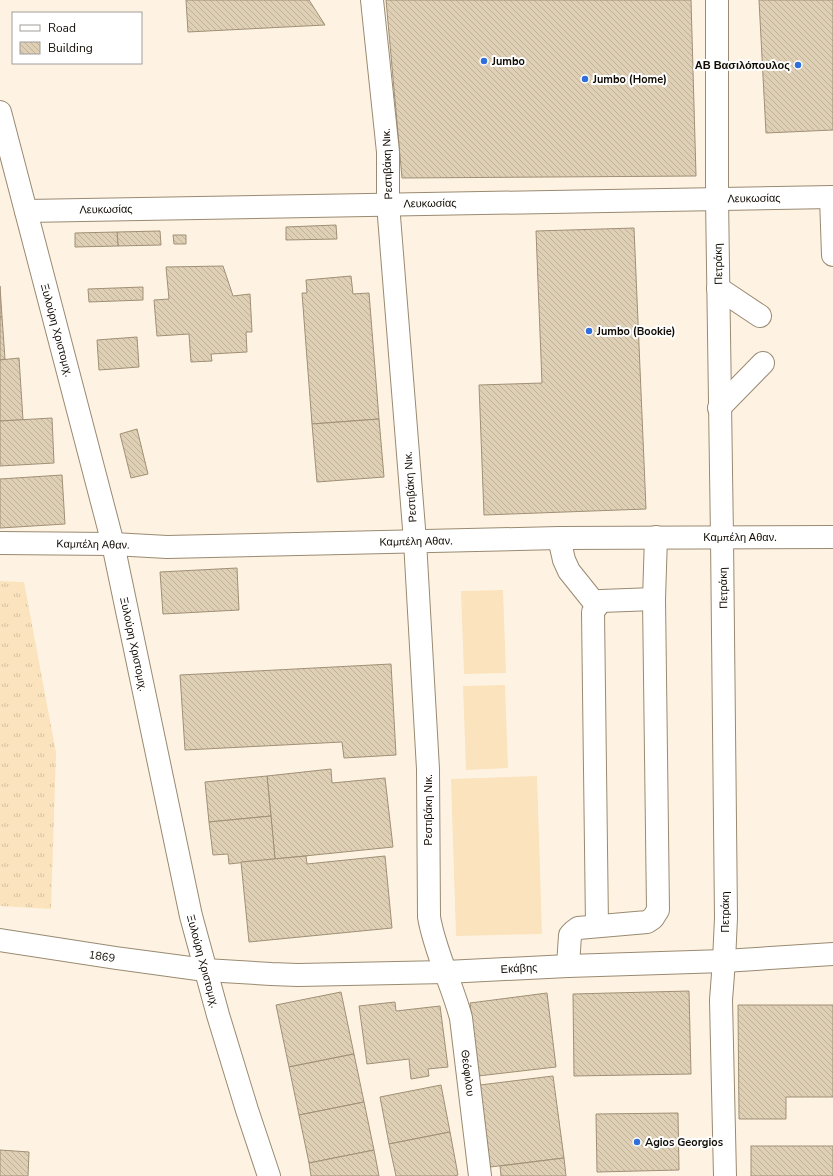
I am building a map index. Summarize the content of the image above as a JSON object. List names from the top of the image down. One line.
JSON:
{"streets":{"street":["Ρεστιβάκη Νικ.","Λευκωσίας","Πετράκη","Ξυλούρη Χριστομιχ.","Καμπέλη Αθαν.","1869","Εκάβης","Θεόφιλου"]},"crossings":[["Ρεστιβάκη Νικ.","Λευκωσίας"],["Ρεστιβάκη Νικ.","Καμπέλη Αθαν."],["Ρεστιβάκη Νικ.","Εκάβης"],["Ρεστιβάκη Νικ.","Θεόφιλου"],["Λευκωσίας","Πετράκη"],["Λευκωσίας","Ξυλούρη Χριστομιχ."],["Πετράκη","Καμπέλη Αθαν."],["Πετράκη","Εκάβης"],["Ξυλούρη Χριστομιχ.","Καμπέλη Αθαν."],["Ξυλούρη Χριστομιχ.","1869"],["Ξυλούρη Χριστομιχ.","Εκάβης"],["1869","Εκάβης"],["Εκάβης","Θεόφιλου"]],"places":["Jumbo","ΑΒ Βασιλόπουλος","Jumbo (Home)","Jumbo (Bookie)","Agios Georgios"],"legend":["Road","Building"]}
